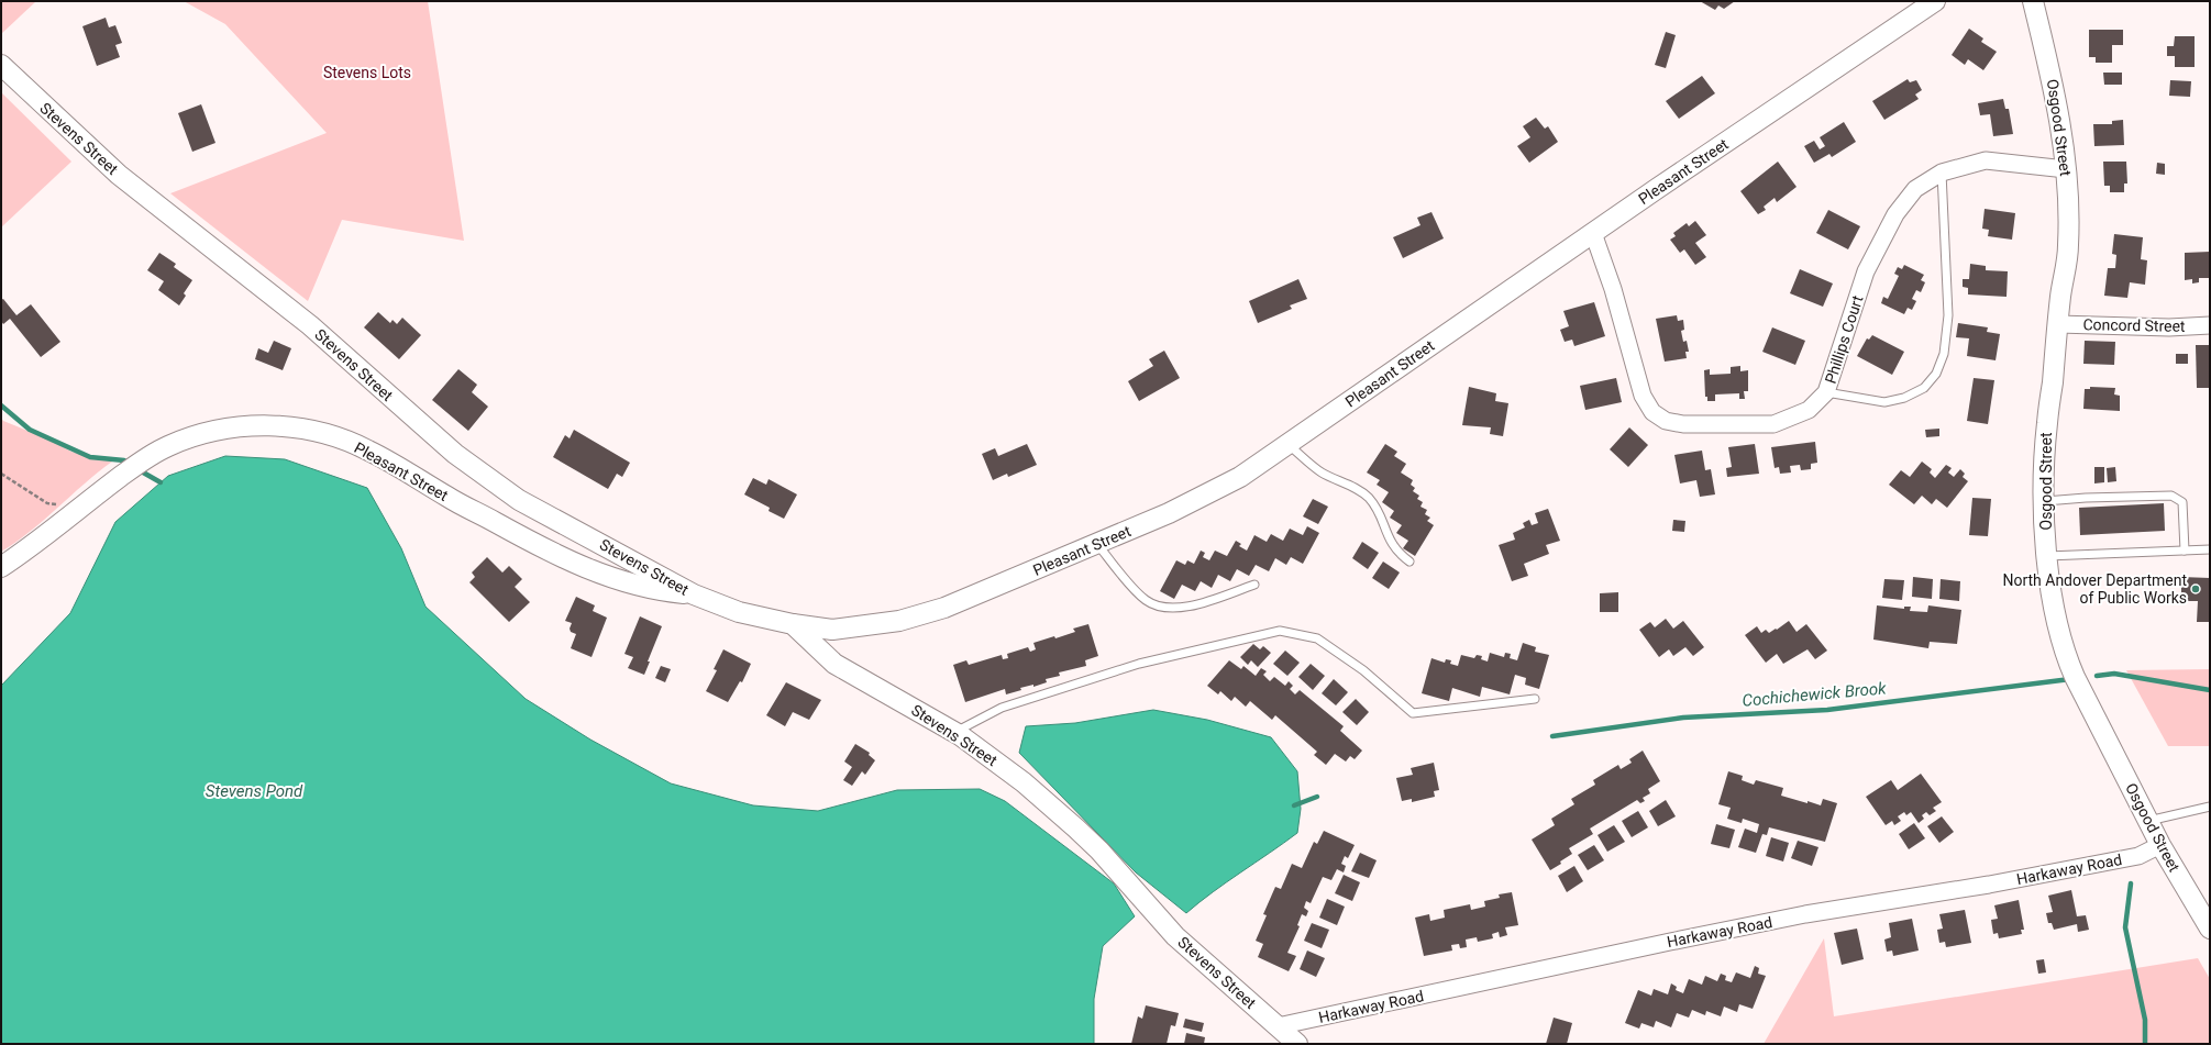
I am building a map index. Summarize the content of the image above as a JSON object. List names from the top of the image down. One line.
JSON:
{"streets":{"street":["Osgood Street","Stevens Street","Pleasant Street","Concord Street","Phillips Court","Harkaway Road"]},"crossings":[["Osgood Street","Concord Street"],["Osgood Street","Phillips Court"],["Osgood Street","Harkaway Road"],["Stevens Street","Pleasant Street"],["Stevens Street","Harkaway Road"],["Pleasant Street","Phillips Court"]],"water":["Cochichewick Brook","Stevens Pond"],"parks":["Stevens Lots"],"places":["North Andover Department of Public Works"]}
